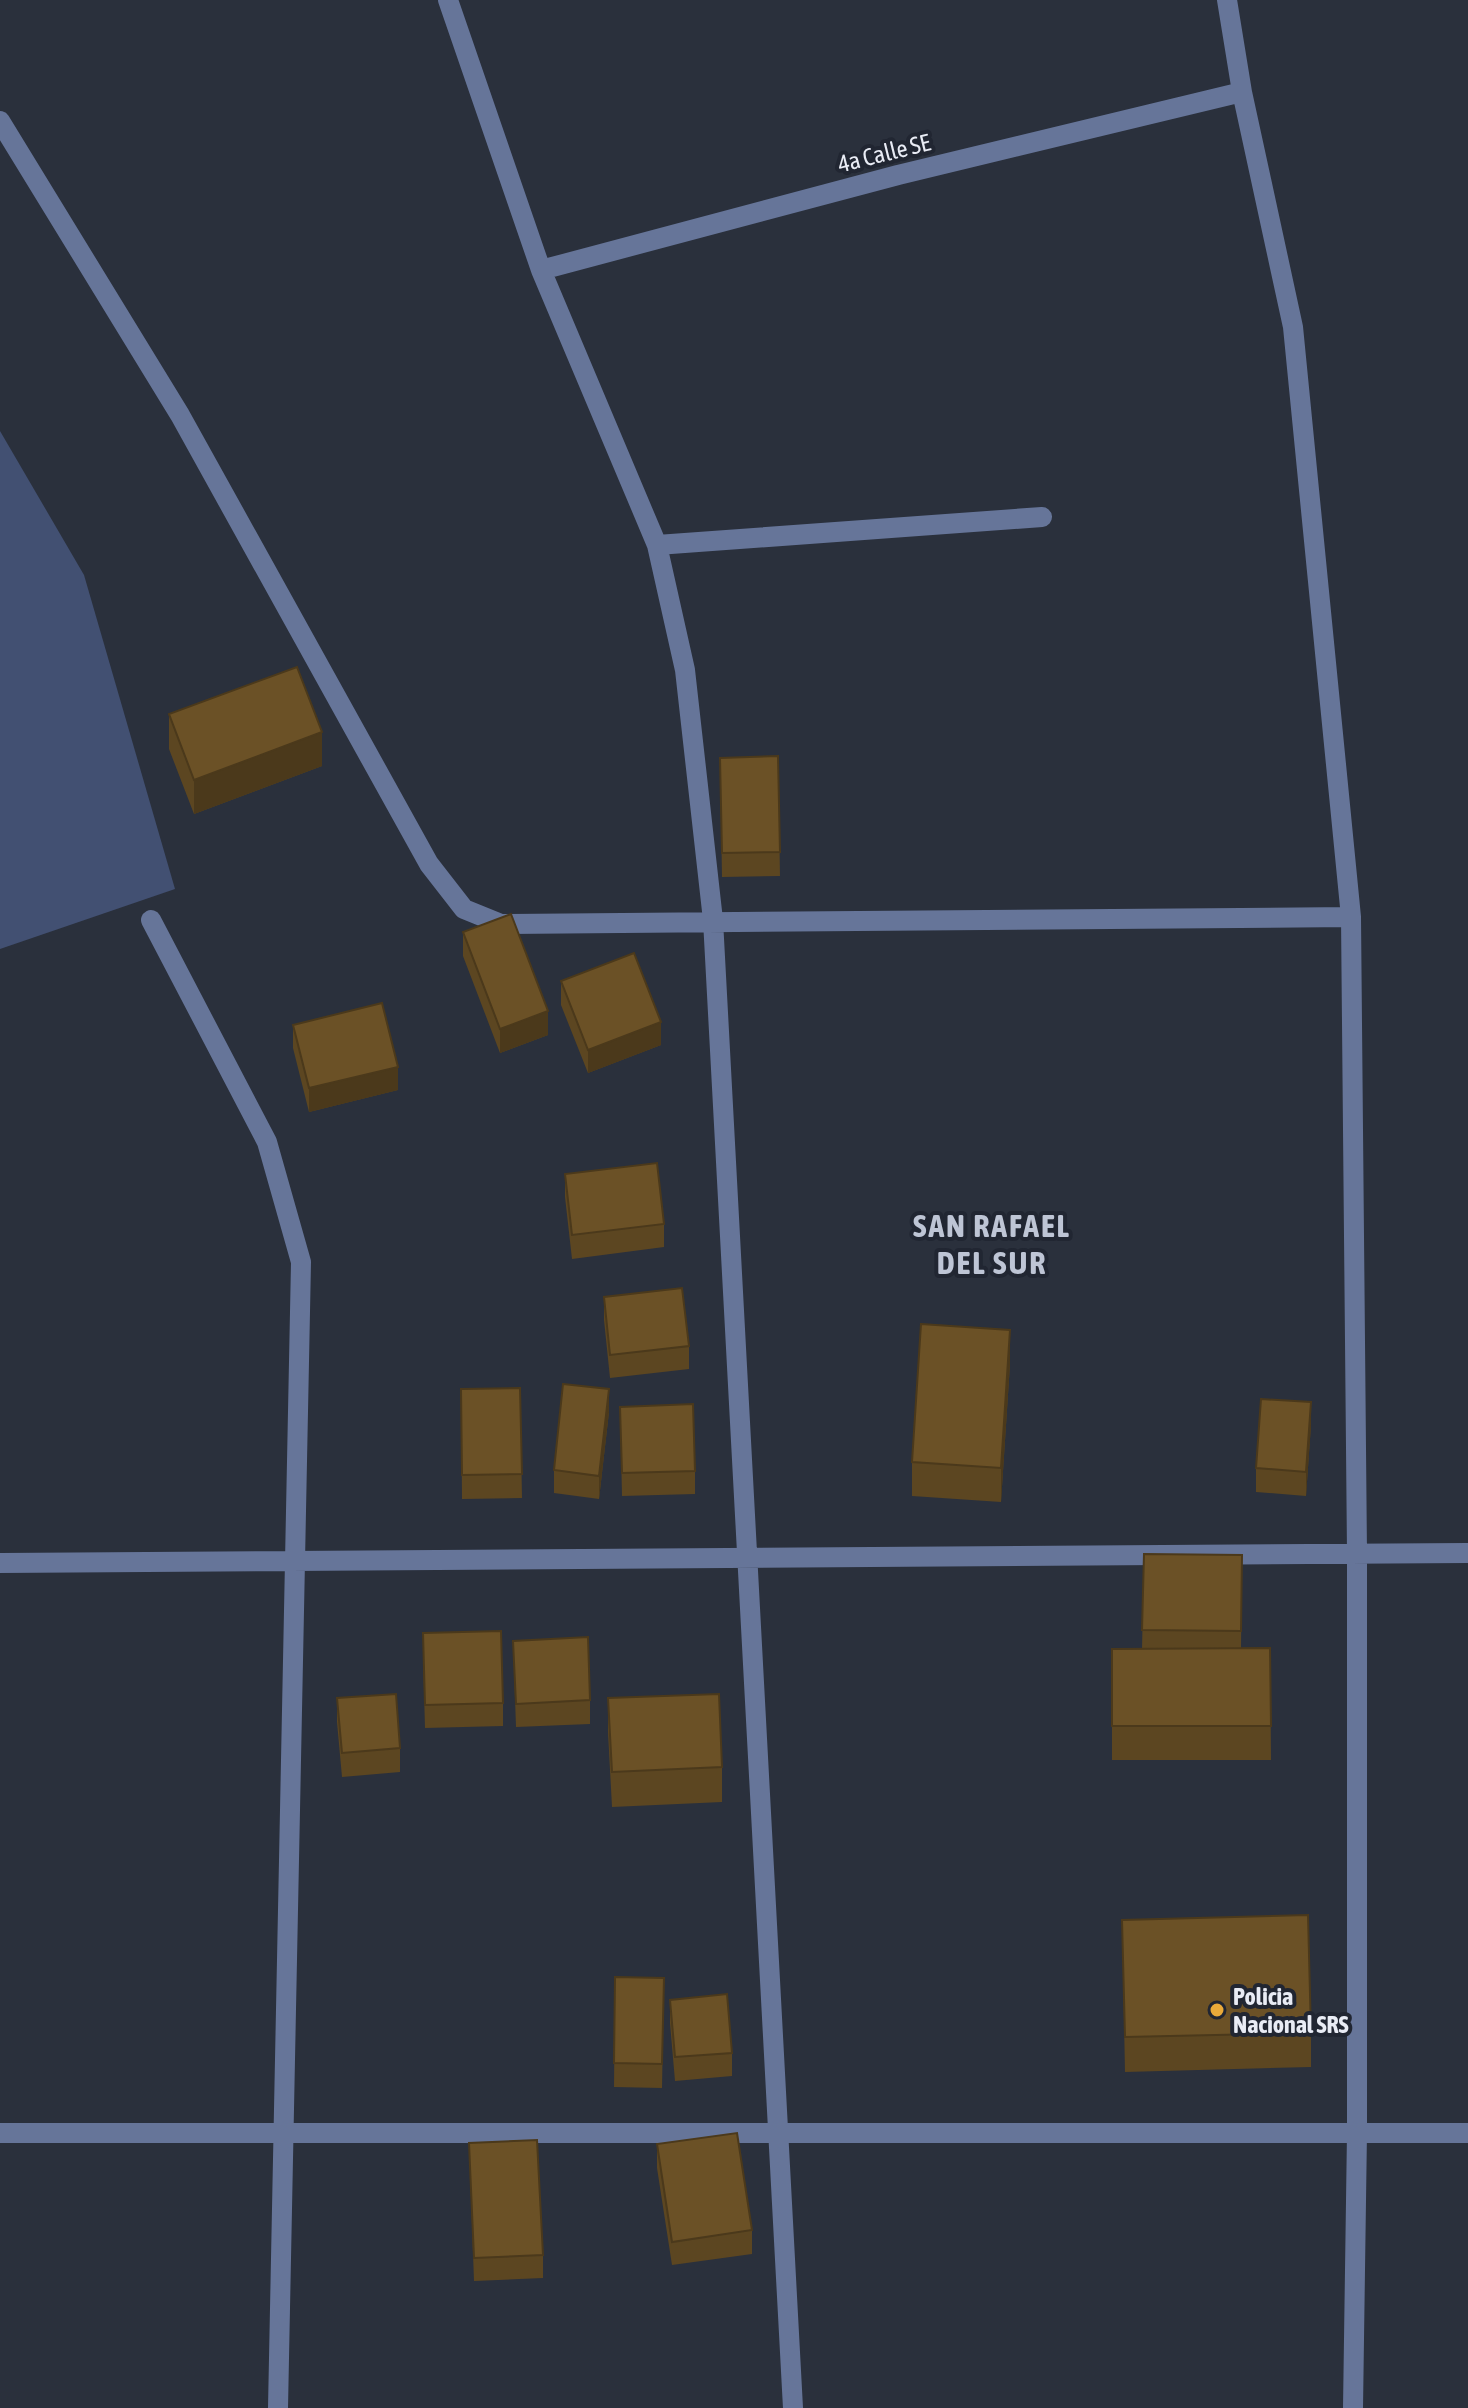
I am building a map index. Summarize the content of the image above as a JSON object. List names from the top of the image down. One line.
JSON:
{"streets":{"street":["4a Calle SE"]},"districts":["SAN RAFAEL DEL SUR"],"places":["Policia Nacional SRS"]}
